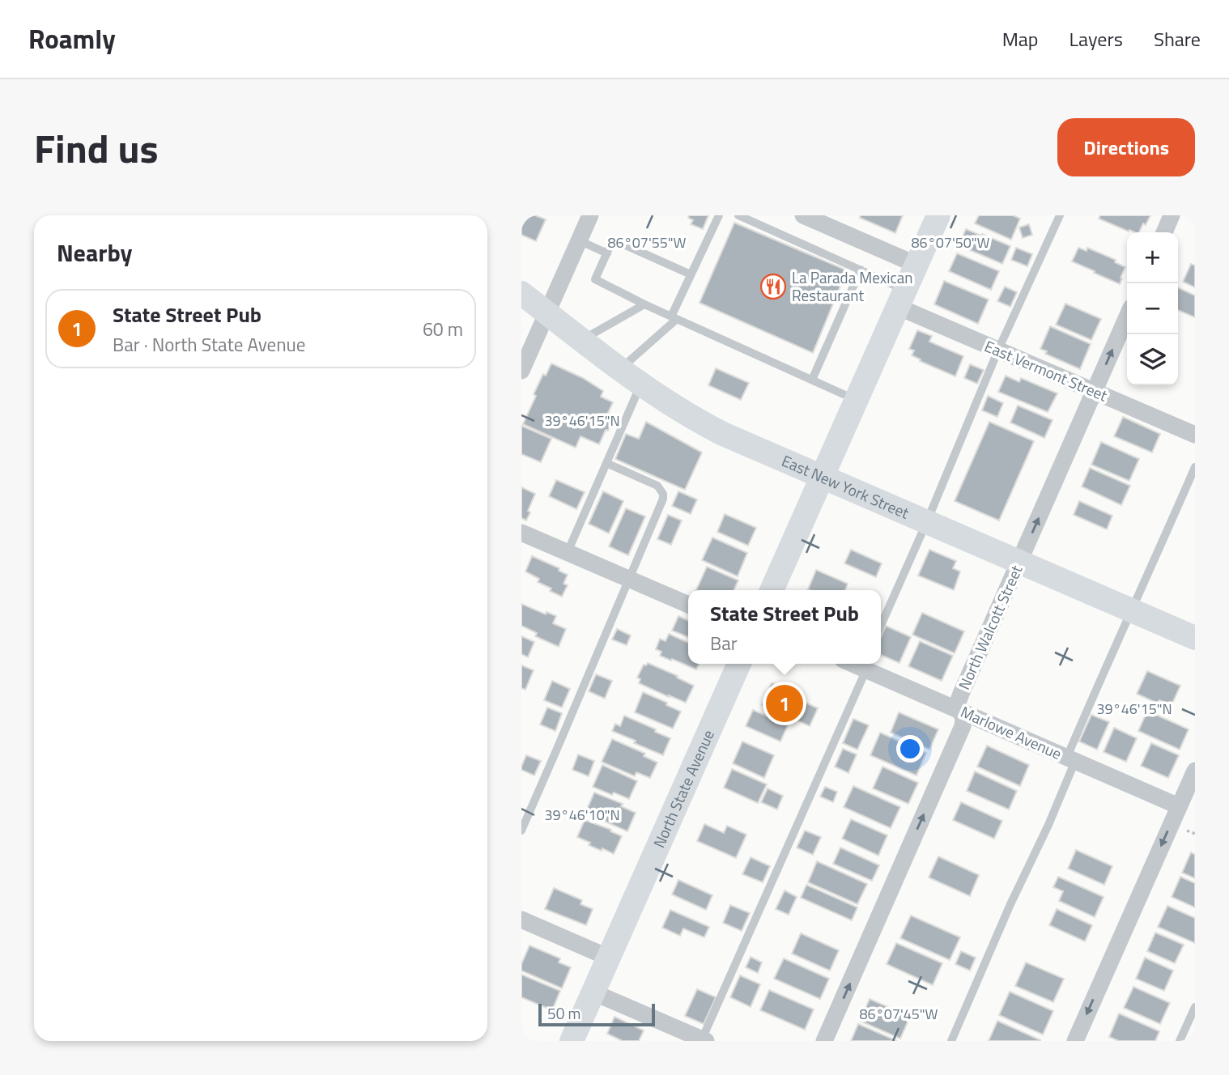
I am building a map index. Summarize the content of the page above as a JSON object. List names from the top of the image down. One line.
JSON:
{"streets":{"street":["East Vermont Street","East New York Street","North Walcott Street","Marlowe Avenue","North State Avenue"]},"crossings":[["East Vermont Street","North Walcott Street"],["East New York Street","North Walcott Street"],["North Walcott Street","Marlowe Avenue"]],"one_way":["North Walcott Street"],"places":{"restaurant":["La Parada Mexican Restaurant"]},"scale_bar":"50 m","page":{"header":"Roamly","nav":["Map","Layers","Share"],"title":"Find us","buttons":"Directions","heading":"Nearby","map_buttons":["+","−"],"list":[{"mark":"1","name":"State Street Pub","note":"Bar · North State Avenue","value":"60 m"}],"popup":["State Street Pub","Bar"],"pins":"1","scale":"50 m"},"coordinates":["86°07'55\"W","86°07'50\"W","39°46'15\"N","39°46'10\"N","86°07'45\"W"]}
